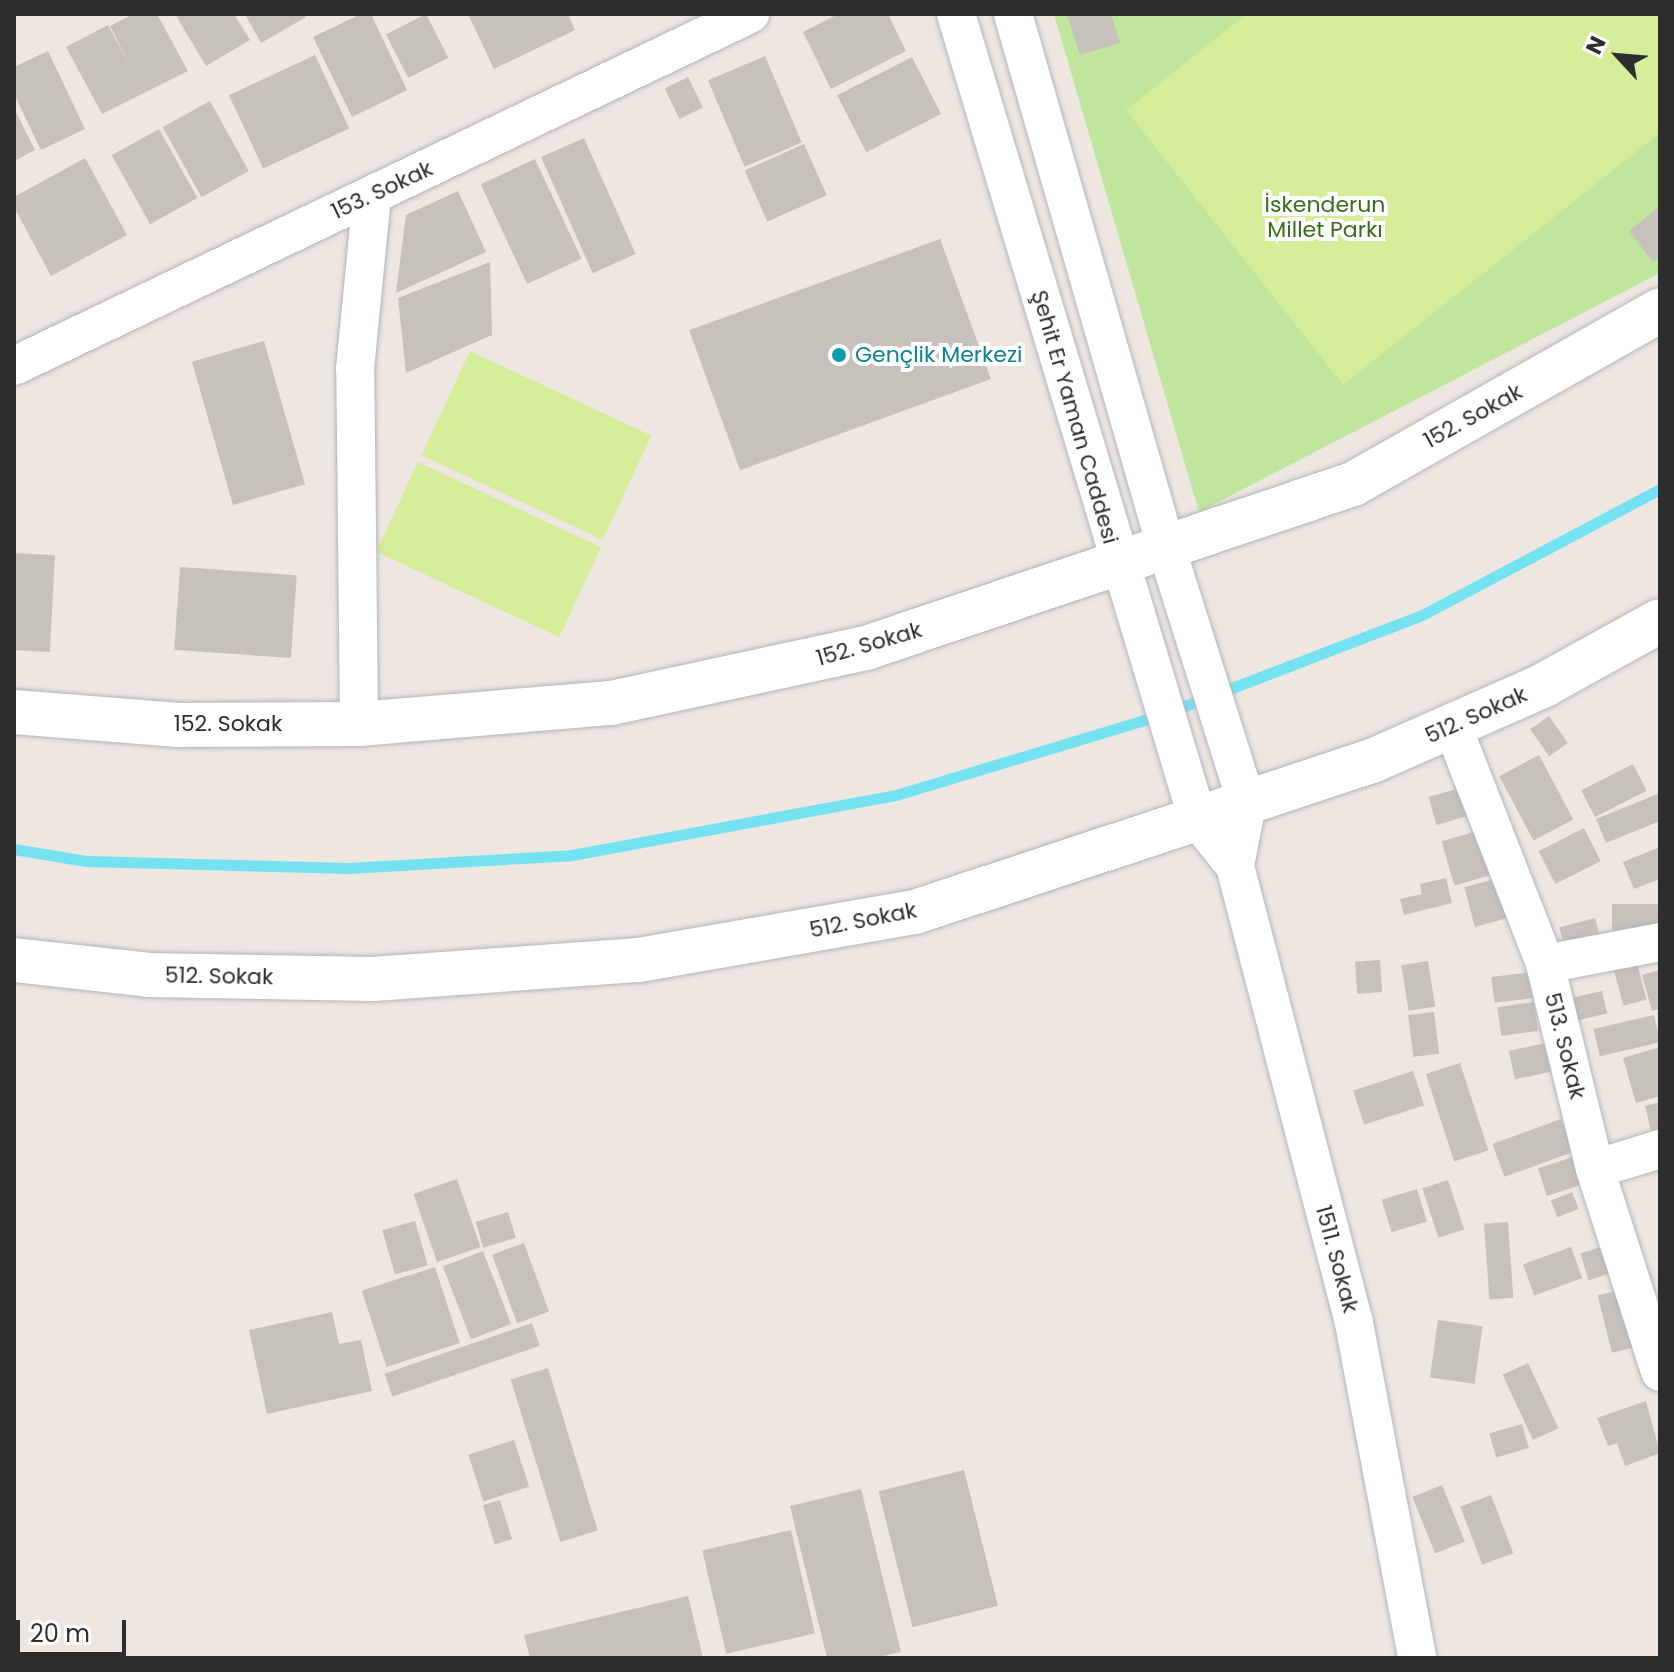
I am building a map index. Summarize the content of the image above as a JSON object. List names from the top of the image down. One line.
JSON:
{"streets":{"street":["153. Sokak","152. Sokak","Şehit Er Yaman Caddesi","512. Sokak","513. Sokak","1511. Sokak"]},"crossings":[["152. Sokak","Şehit Er Yaman Caddesi"],["Şehit Er Yaman Caddesi","512. Sokak"],["Şehit Er Yaman Caddesi","1511. Sokak"],["512. Sokak","513. Sokak"],["512. Sokak","1511. Sokak"]],"parks":["İskenderun Millet Parkı"],"places":["Gençlik Merkezi"],"scale_bar":"20 m","north":"top left"}
